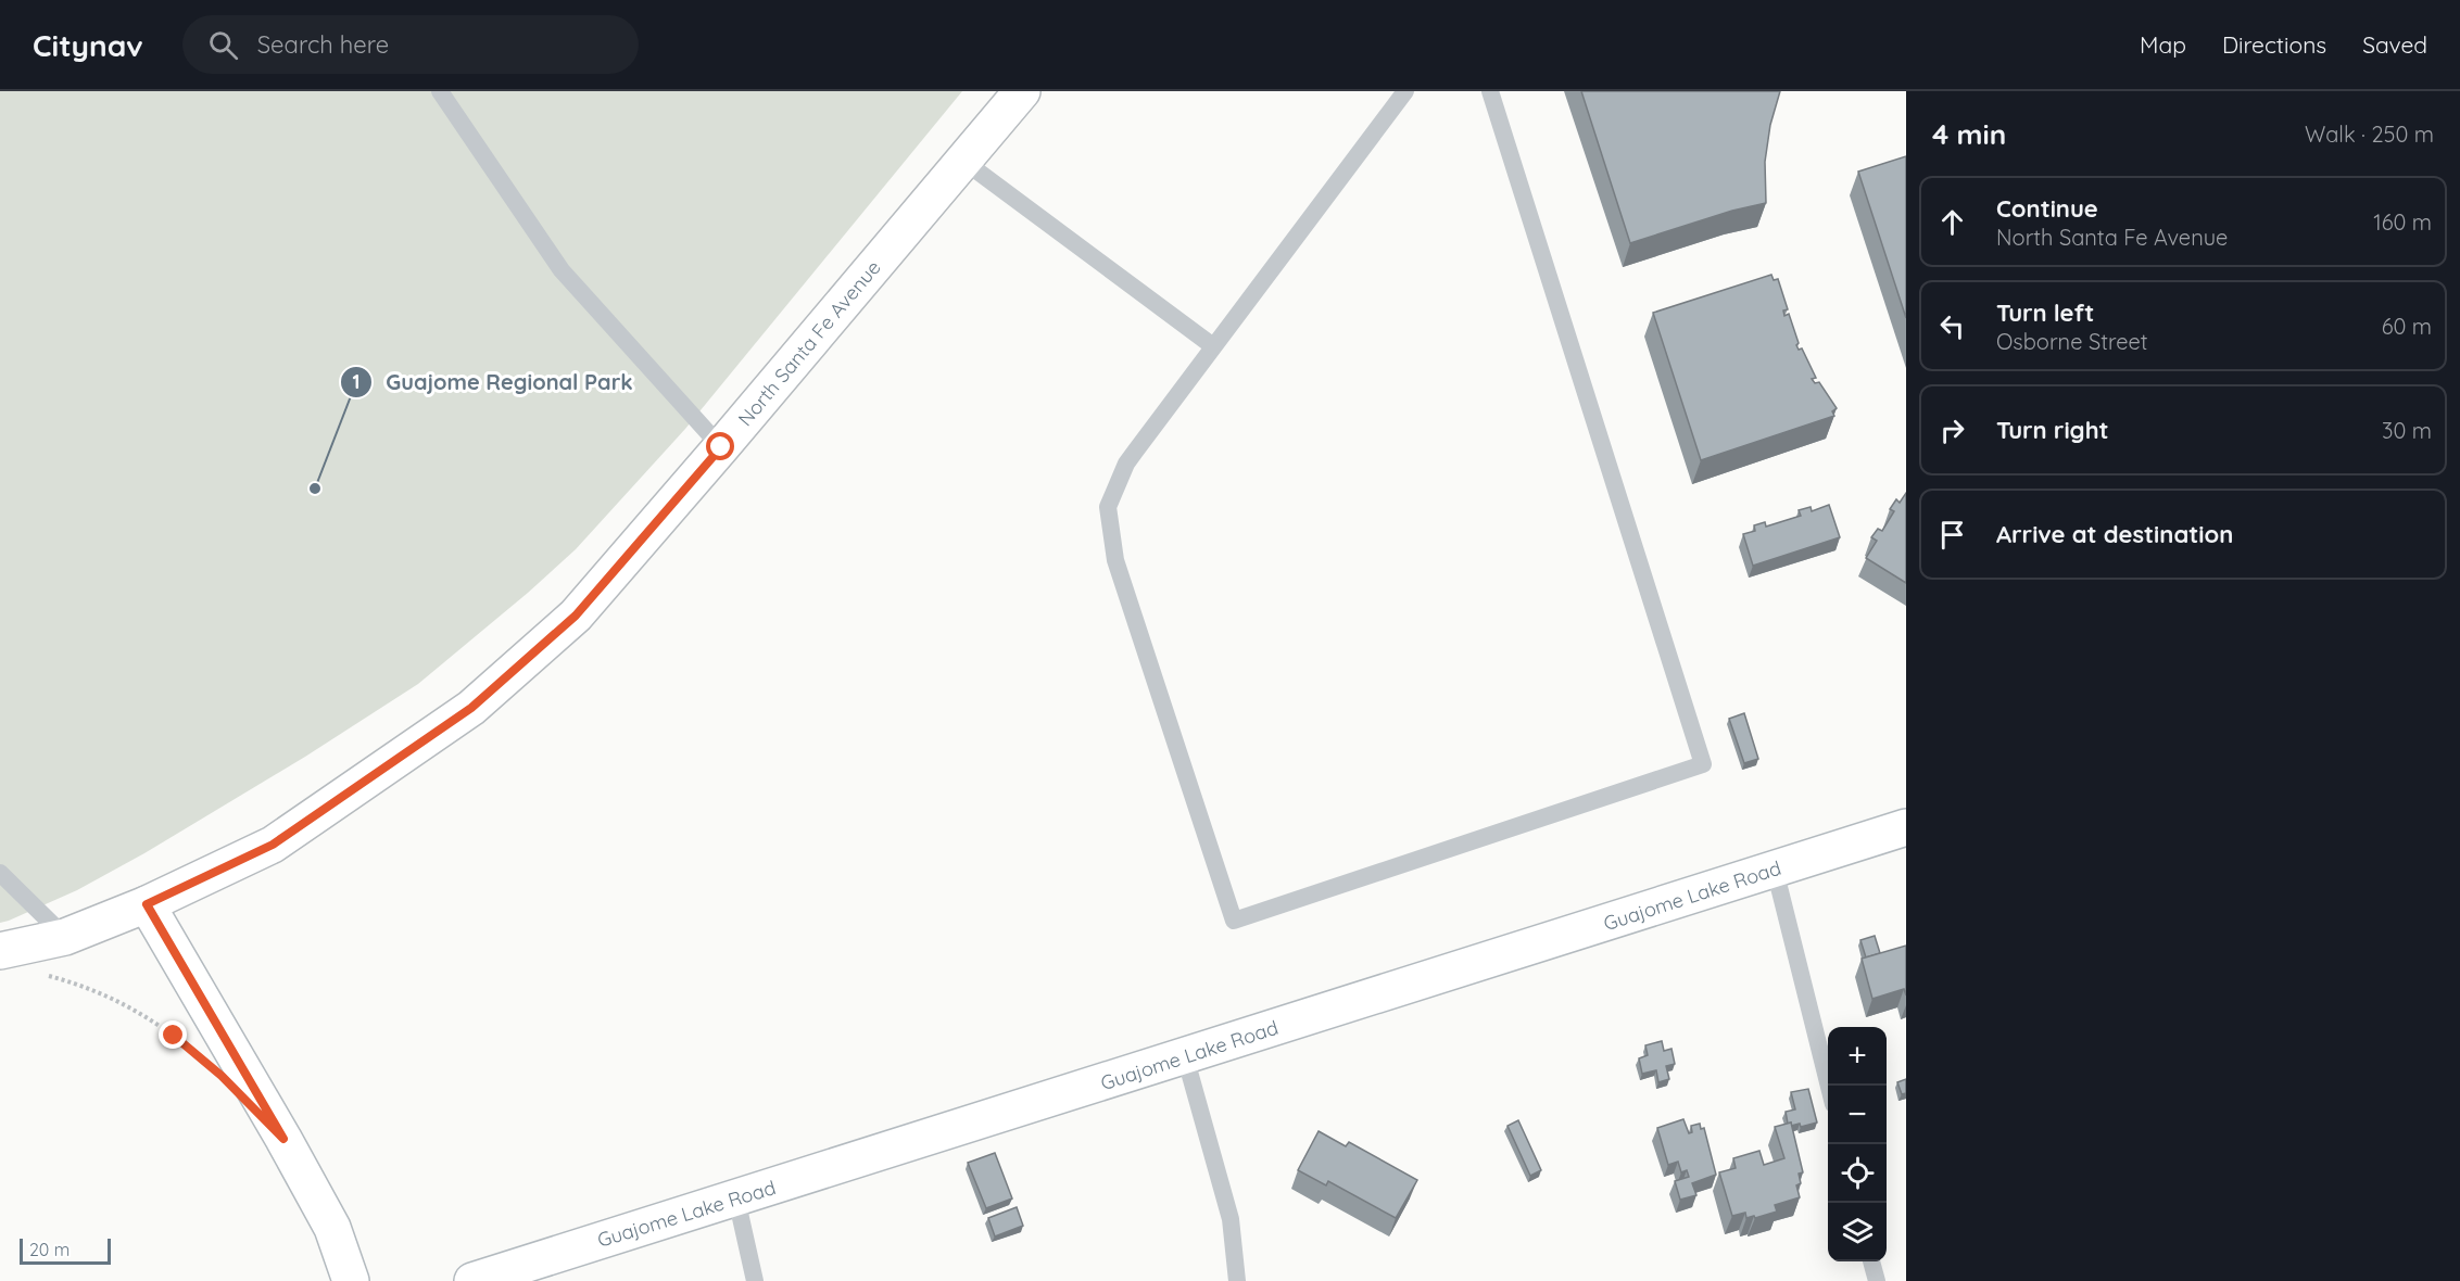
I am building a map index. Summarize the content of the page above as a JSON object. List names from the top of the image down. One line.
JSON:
{"streets":{"street":["North Santa Fe Avenue","Guajome Lake Road"]},"places":["Guajome Regional Park"],"scale_bar":"20 m","page":{"header":"Citynav","search":"Search here","nav":["Map","Directions","Saved"],"heading":["4 min","Walk · 250 m"],"list":[["Continue","North Santa Fe Avenue","160 m"],["Turn left","Osborne Street","60 m"],["Turn right","30 m"],"Arrive at destination"],"map_buttons":["+","−"],"scale":"20 m"}}
